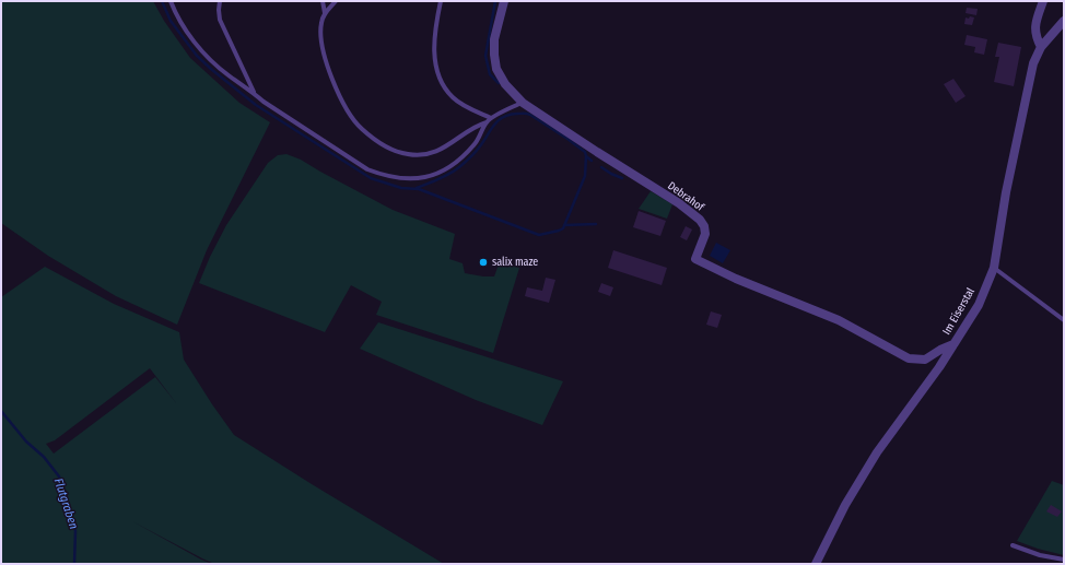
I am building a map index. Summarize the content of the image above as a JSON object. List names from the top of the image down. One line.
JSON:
{"streets":{"street":["Debrahof","Im Eiserstal"]},"crossings":[["Debrahof","Im Eiserstal"]],"water":["Flutgraben"],"places":["salix maze"]}
